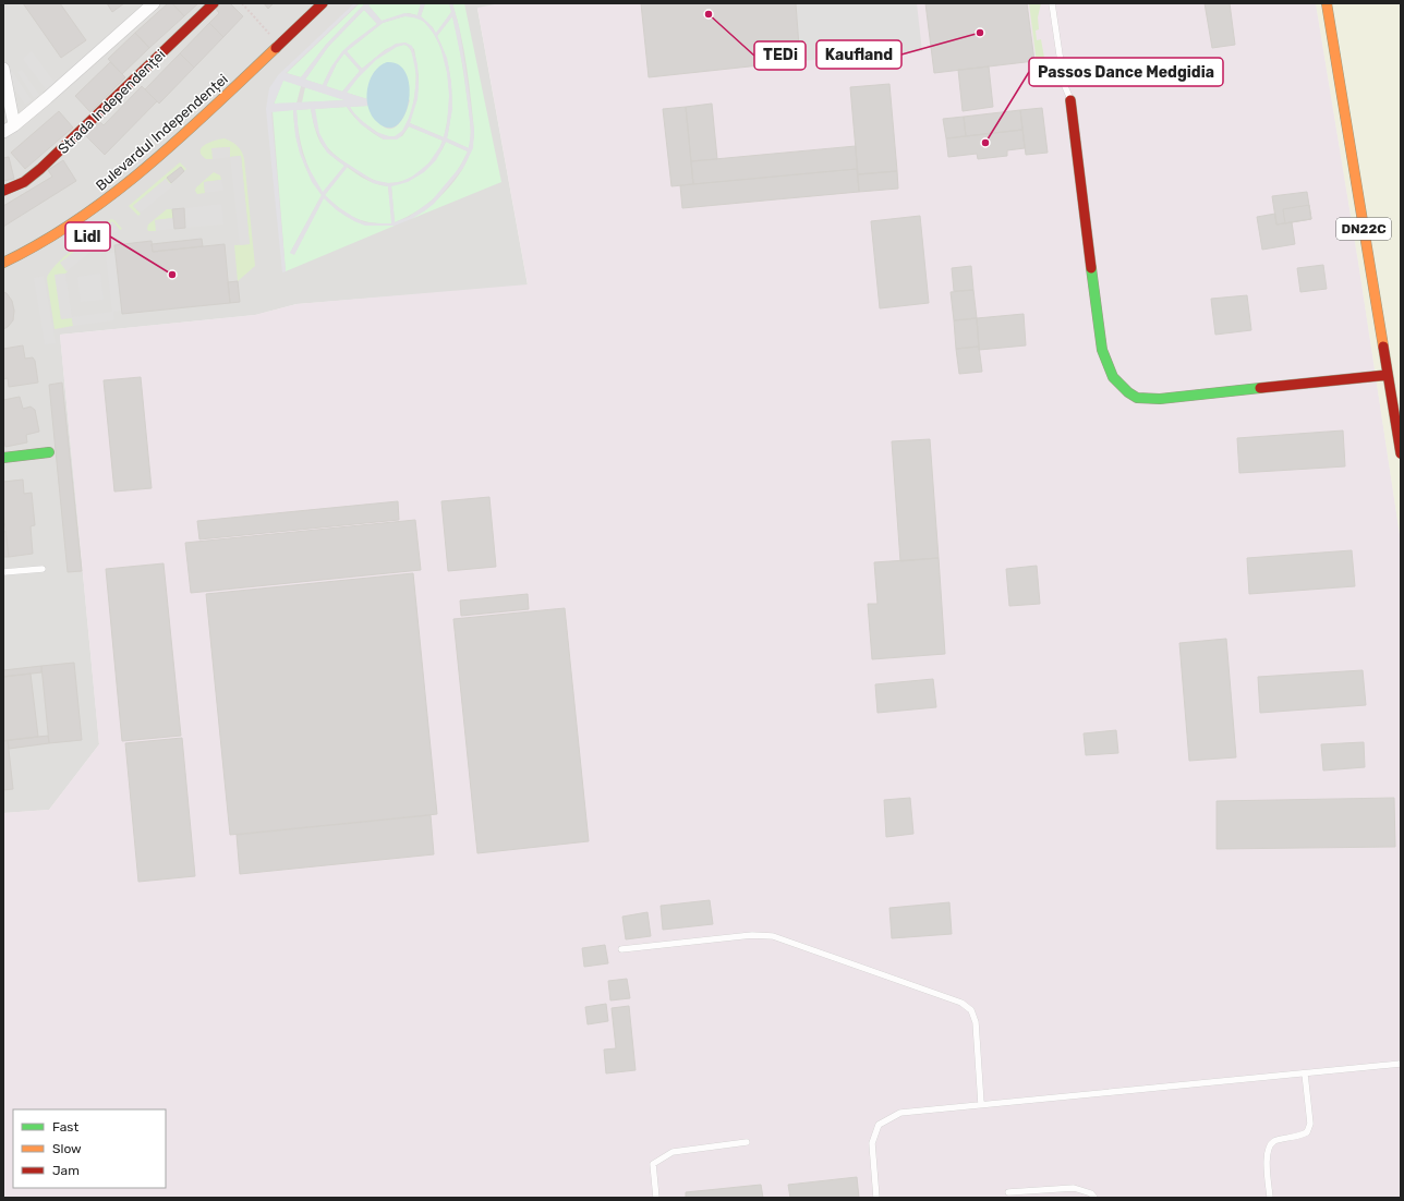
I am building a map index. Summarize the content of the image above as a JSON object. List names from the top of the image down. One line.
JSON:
{"streets":{"street":["Strada Independenței","Bulevardul Independenței","DN22C"]},"places":["TEDi","Kaufland","Passos Dance Medgidia","Lidl"],"legend":["Fast","Slow","Jam"]}
